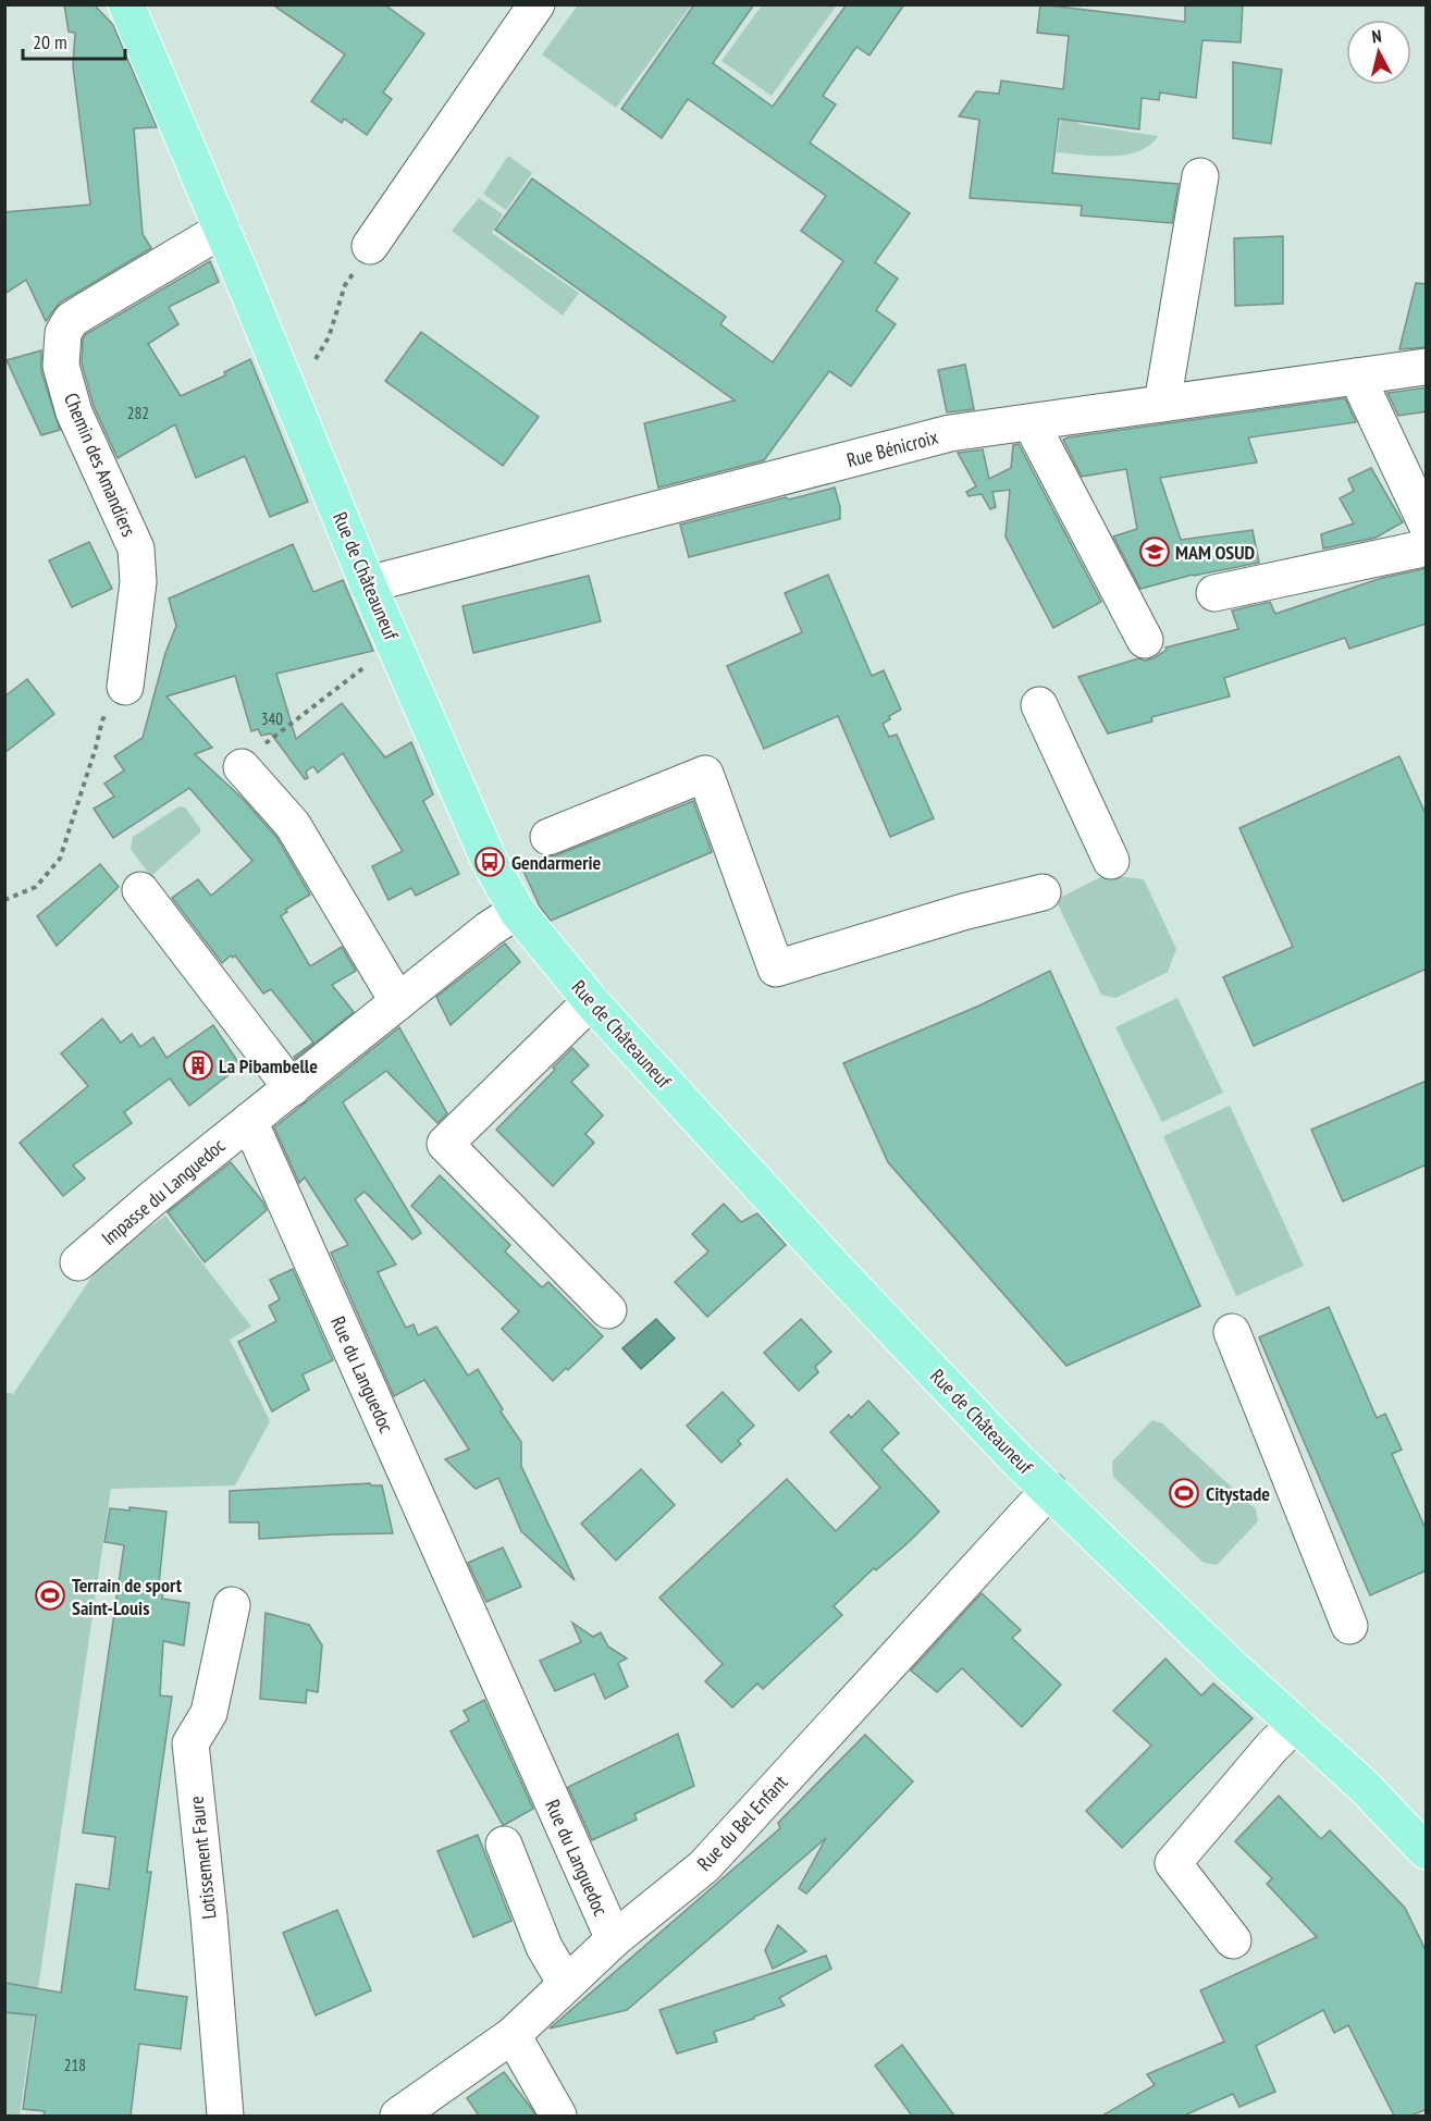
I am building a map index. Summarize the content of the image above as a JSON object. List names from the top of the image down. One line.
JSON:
{"streets":{"main road":["Rue de Châteauneuf"],"street":["Rue Bénicroix","Chemin des Amandiers","Impasse du Languedoc","Rue du Languedoc","Rue du Bel Enfant","Lotissement Faure"]},"crossings":[["Rue Bénicroix","Rue de Châteauneuf"],["Chemin des Amandiers","Rue de Châteauneuf"],["Rue de Châteauneuf","Rue du Bel Enfant"],["Impasse du Languedoc","Rue du Languedoc"],["Rue du Languedoc","Rue du Bel Enfant"]],"places":{"school or university":["MAM OSUD"],"bus stop":["Gendarmerie"],"building":["La Pibambelle"],"sports":["Citystade","Terrain de sport Saint-Louis"]},"house_numbers":["282","340","218"],"scale_bar":"20 m","north":"top"}
